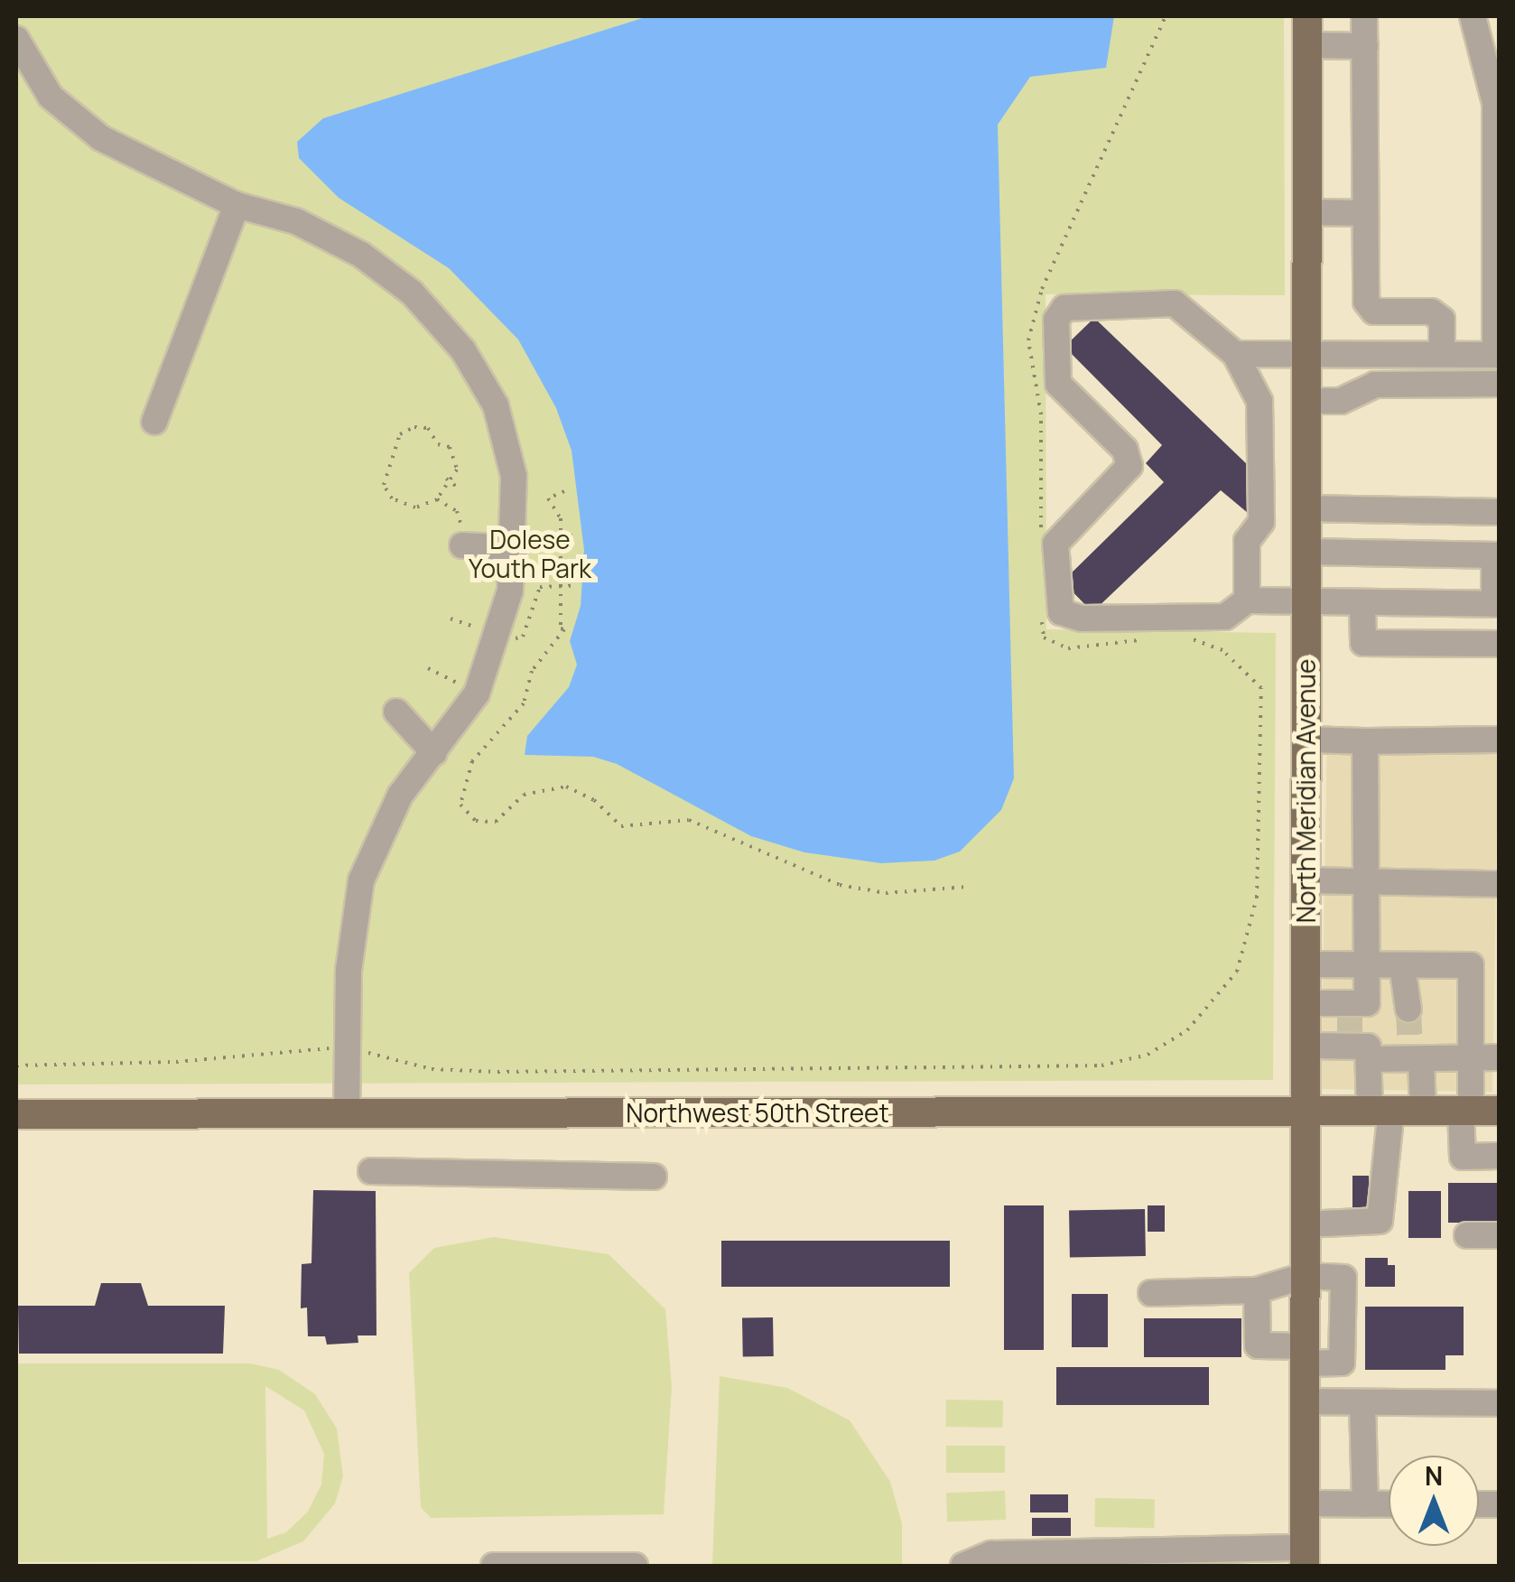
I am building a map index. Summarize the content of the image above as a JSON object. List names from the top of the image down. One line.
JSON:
{"streets":{"main road":["North Meridian Avenue","Northwest 50th Street"]},"crossings":[["North Meridian Avenue","Northwest 50th Street"]],"parks":["Dolese Youth Park"],"north":"top"}
